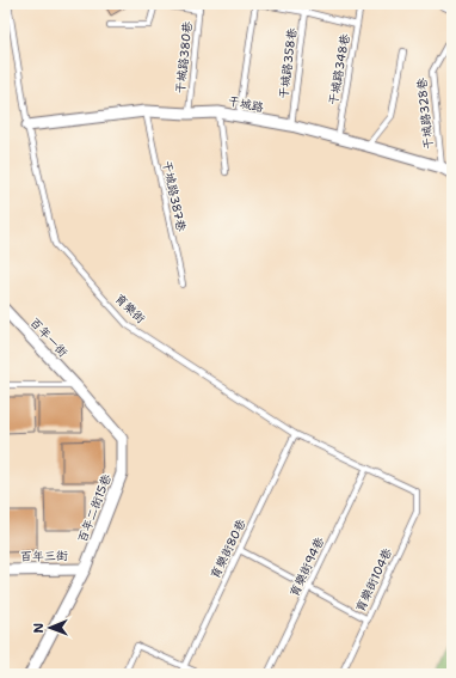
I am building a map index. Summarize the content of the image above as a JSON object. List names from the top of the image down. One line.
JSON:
{"streets":{"street":["干城路","百年一街","百年二街15巷","百年三街"],"lane":["干城路380巷","干城路358巷","干城路348巷","干城路328巷","干城路387巷","育樂街","育樂街80巷","育樂街94巷","育樂街104巷"]},"crossings":[["干城路380巷","干城路"],["干城路358巷","干城路"],["干城路348巷","干城路"],["干城路","干城路328巷"],["干城路","干城路387巷"],["干城路","育樂街"],["育樂街","育樂街80巷"],["育樂街","育樂街94巷"],["育樂街","育樂街104巷"],["百年一街","百年二街15巷"],["百年二街15巷","百年三街"]],"north":"left"}
